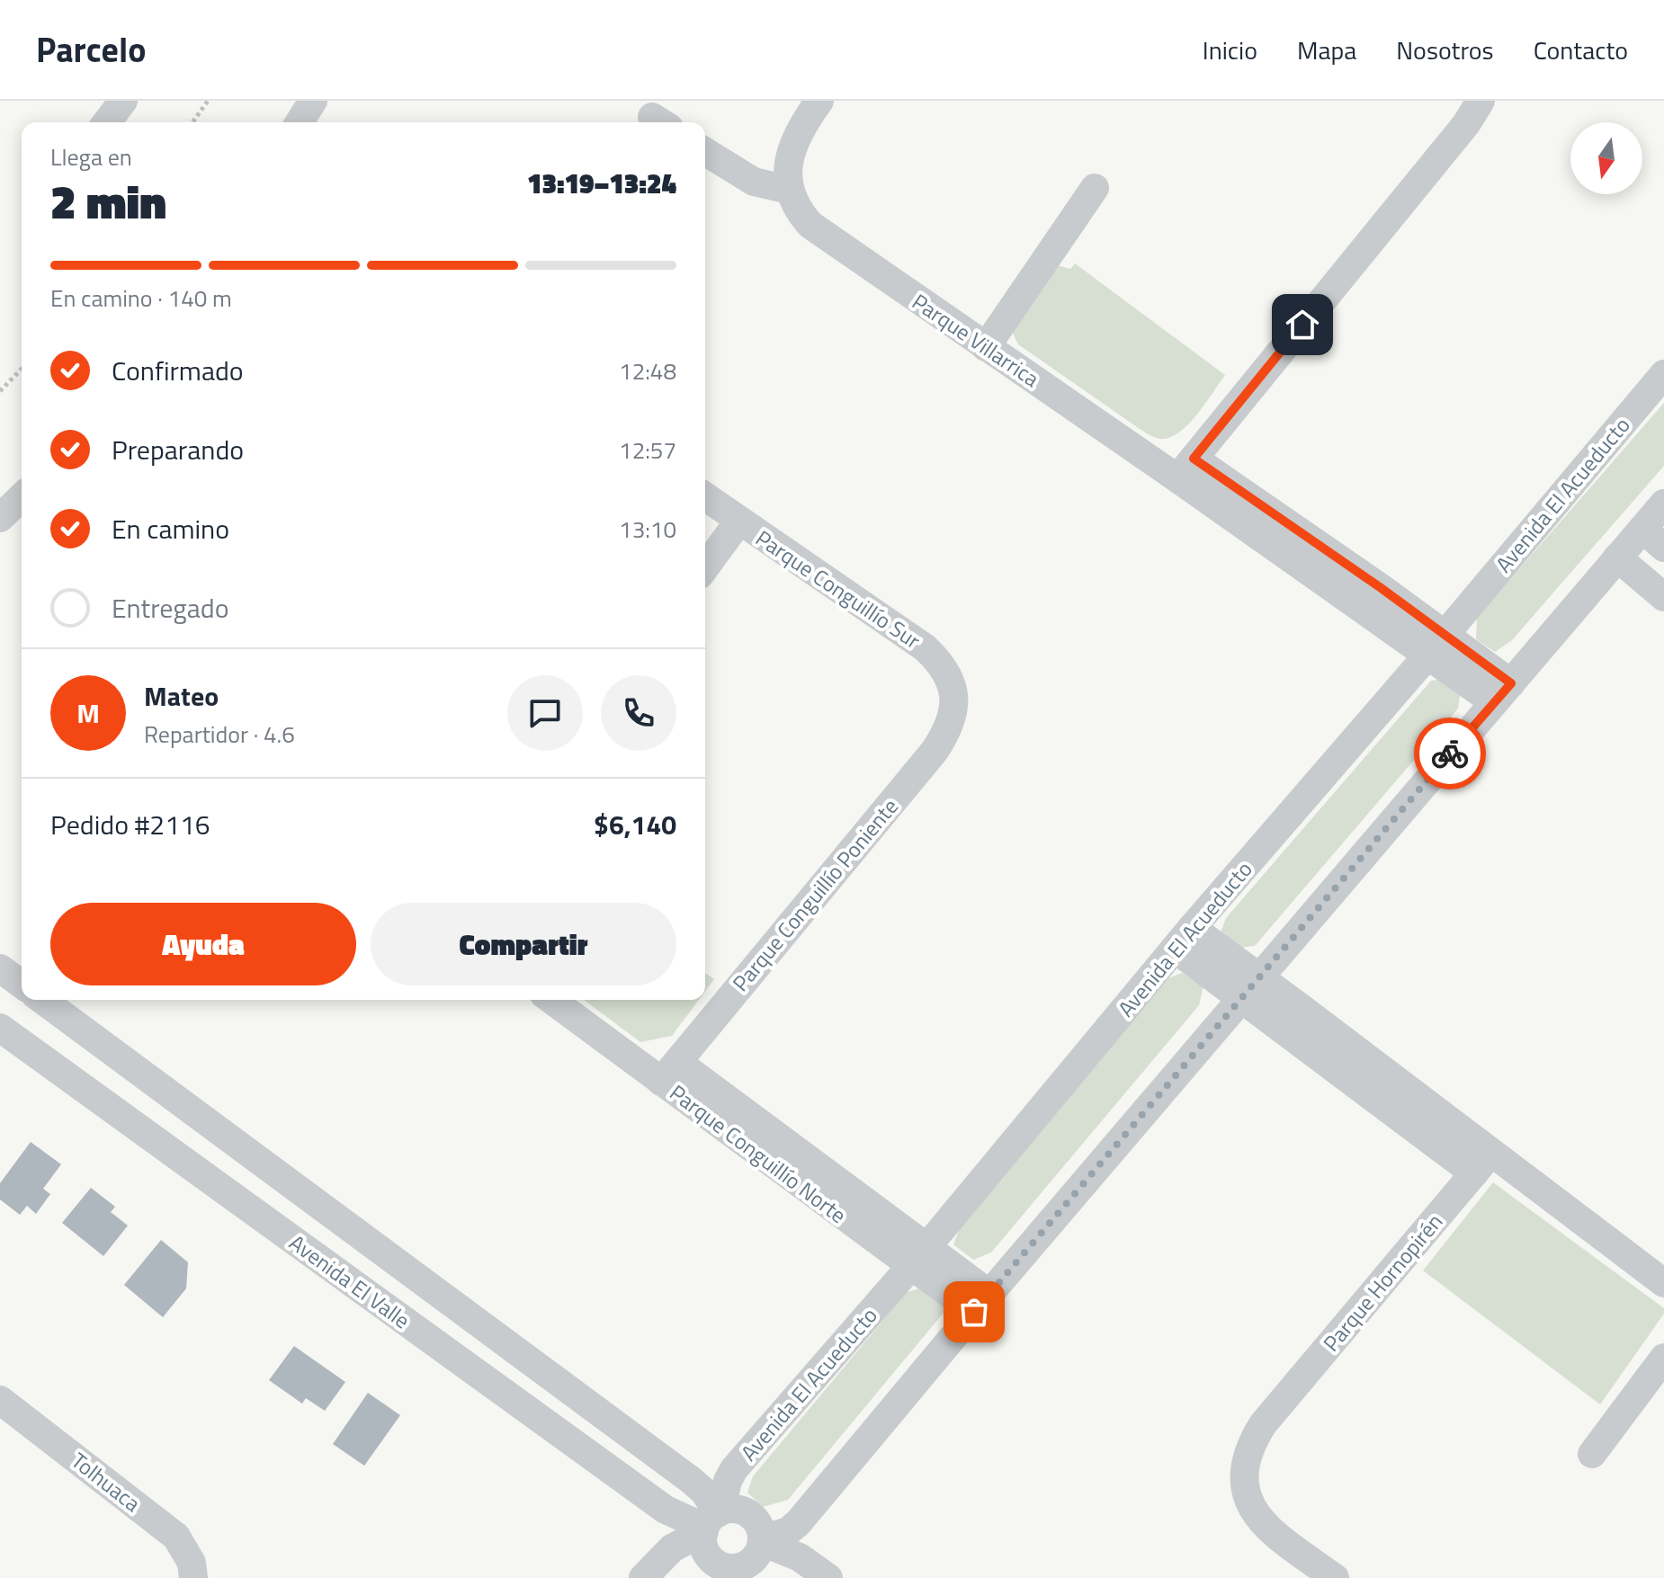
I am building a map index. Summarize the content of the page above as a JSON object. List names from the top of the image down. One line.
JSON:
{"streets":{"street":["Parque Villarrica","Avenida El Acueducto","Parque Conguillío Sur","Parque Conguillío Poniente","Parque Conguillío Norte","Avenida El Valle","Parque Hornopirén","Tolhuaca"]},"crossings":[["Parque Villarrica","Avenida El Acueducto"],["Avenida El Acueducto","Parque Conguillío Norte"],["Avenida El Acueducto","Avenida El Valle"],["Parque Conguillío Sur","Parque Conguillío Poniente"],["Parque Conguillío Poniente","Parque Conguillío Norte"]],"north":"bottom","page":{"header":"Parcelo","nav":["Inicio","Mapa","Nosotros","Contacto"],"heading":["2 min","Llega en","13:19–13:24"],"panel":["Mateo","Repartidor · 4.6","Pedido #2116","$6,140"],"bar":"En camino · 140 m","list":[["Confirmado","12:48"],["Preparando","12:57"],["En camino","13:10"],"Entregado"],"round":"M","buttons":["Ayuda","Compartir"]}}
